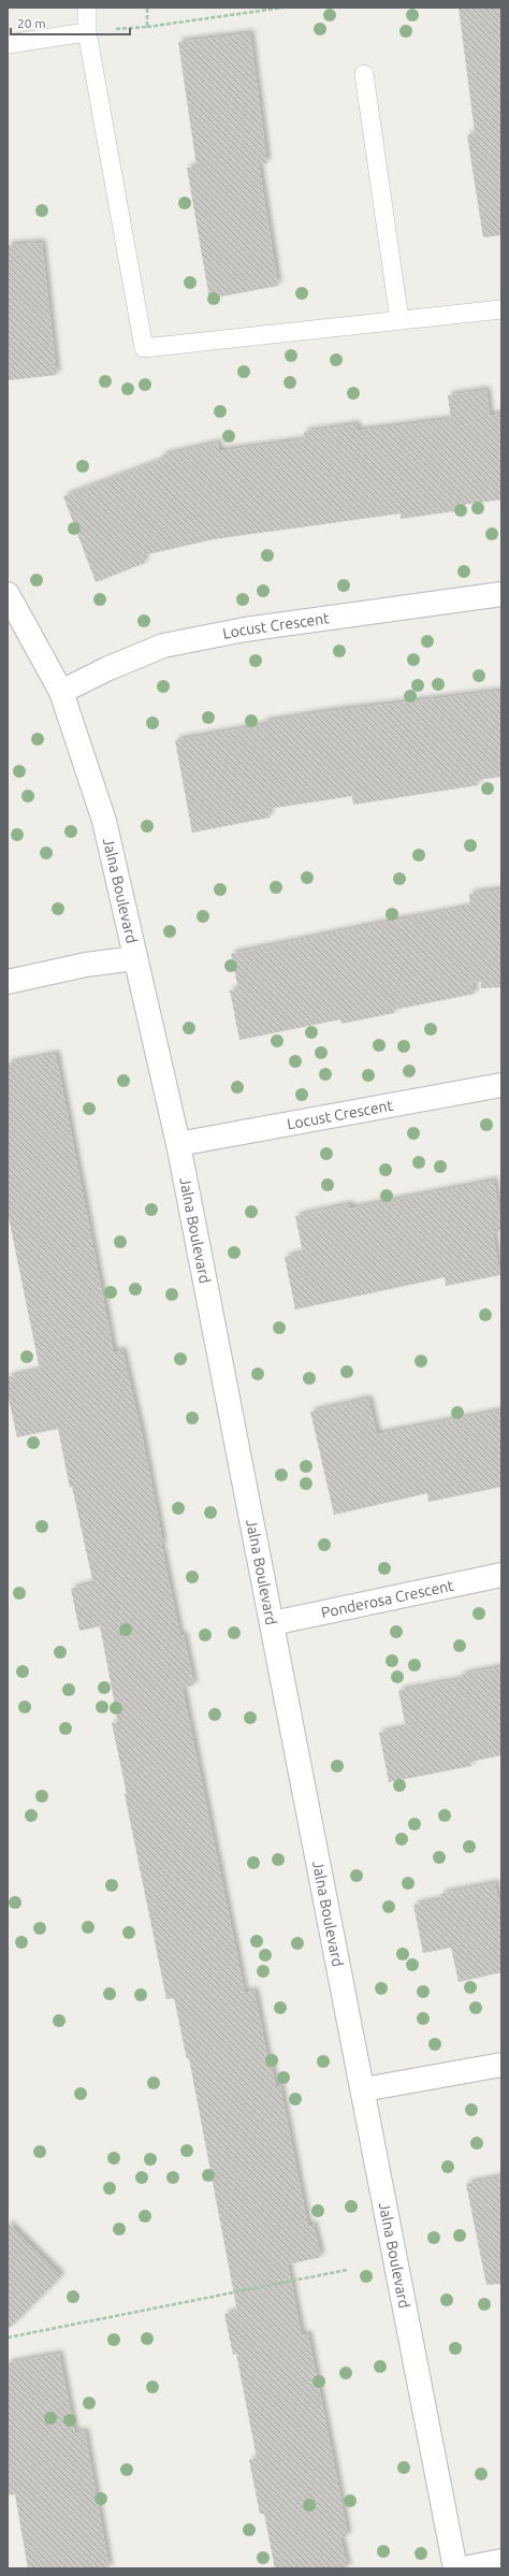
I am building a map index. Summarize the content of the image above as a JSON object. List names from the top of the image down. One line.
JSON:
{"streets":{"street":["Locust Crescent","Jalna Boulevard","Ponderosa Crescent"]},"crossings":[["Locust Crescent","Jalna Boulevard"],["Jalna Boulevard","Ponderosa Crescent"]],"scale_bar":"20 m"}
